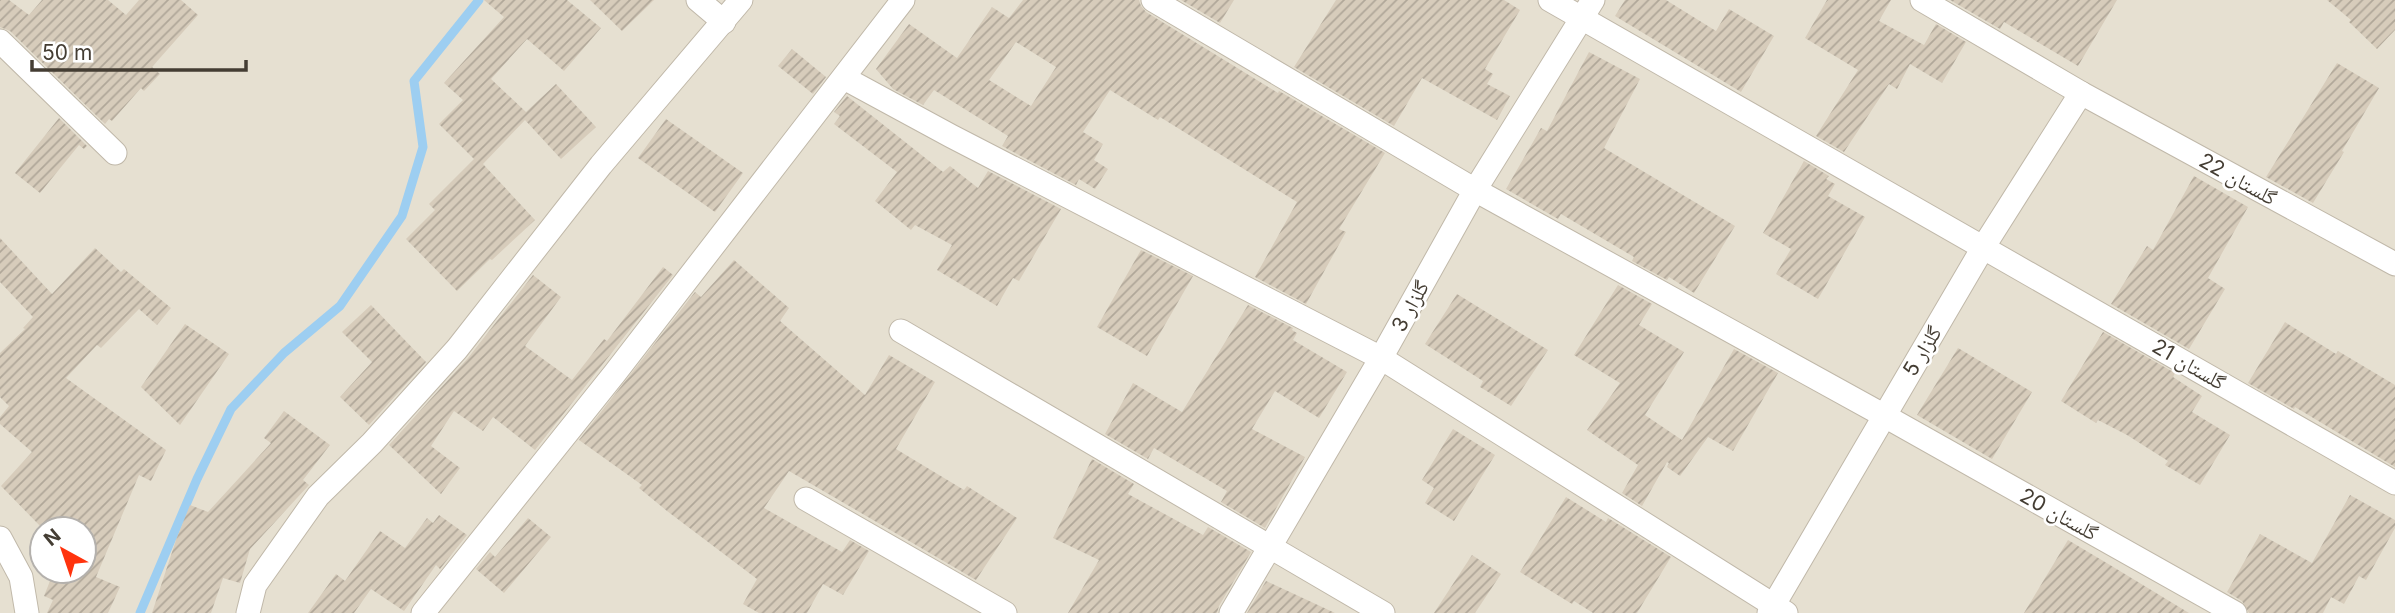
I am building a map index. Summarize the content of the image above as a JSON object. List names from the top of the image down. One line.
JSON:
{"streets":{"street":["گلستان 22","گلزار 3","گلزار 5","گلستان 21","گلستان 20"]},"crossings":[["گلستان 22","گلزار 5"],["گلزار 3","گلستان 21"],["گلزار 3","گلستان 20"],["گلزار 5","گلستان 21"],["گلزار 5","گلستان 20"]],"scale_bar":"50 m","north":"top left"}
